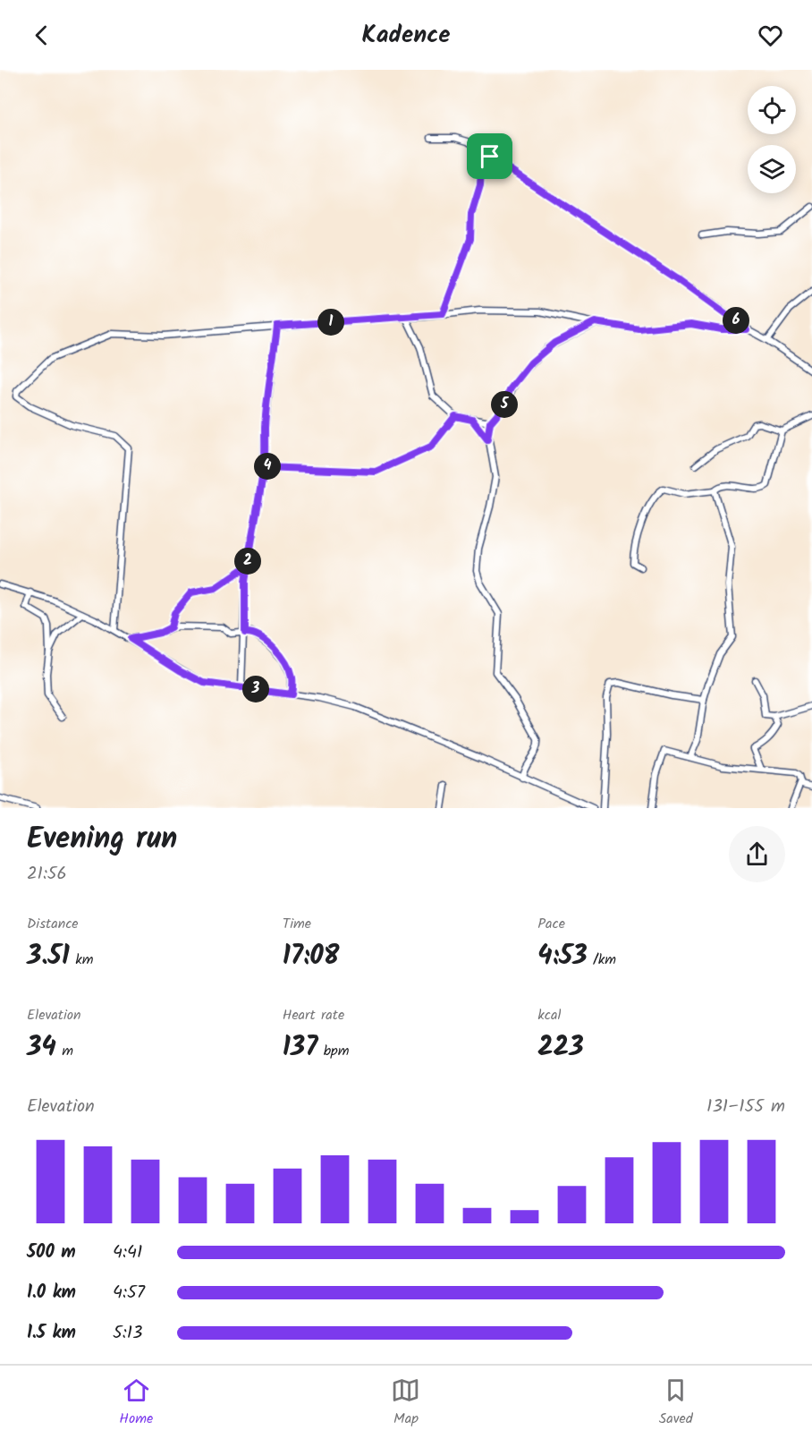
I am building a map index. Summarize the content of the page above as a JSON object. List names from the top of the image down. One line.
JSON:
{"page":{"header":"Kadence","pins":["6","1","5","4","2","3"],"heading":["Evening run","21:56"],"stats":[["Distance","3.51 km"],["Time","17:08"],["Pace","4:53 /km"],["Elevation","34 m"],["Heart rate","137 bpm"],["kcal","223"]],"chart":["Elevation","131–155 m"],"list":[{"name":"500 m","note":"4:41"},{"name":"1.0 km","note":"4:57"},{"name":"1.5 km","note":"5:13"}],"tabs":["Home","Map","Saved"]}}
